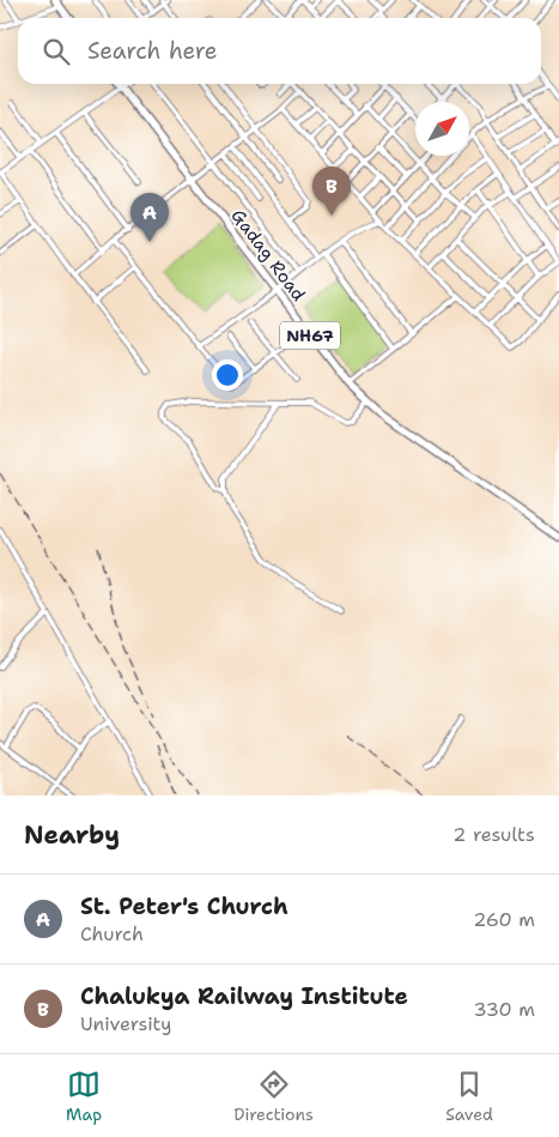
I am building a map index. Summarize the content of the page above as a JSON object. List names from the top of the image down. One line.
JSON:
{"streets":{"highway":["Gadag Road","NH67"]},"north":"top right","page":{"search":"Search here","pins":["B","A"],"heading":["Nearby","2 results"],"list":[{"mark":"A","name":"St. Peter's Church","note":"Church","value":"260 m"},{"mark":"B","name":"Chalukya Railway Institute","note":"University","value":"330 m"}],"nav":["Map","Directions","Saved"]}}
